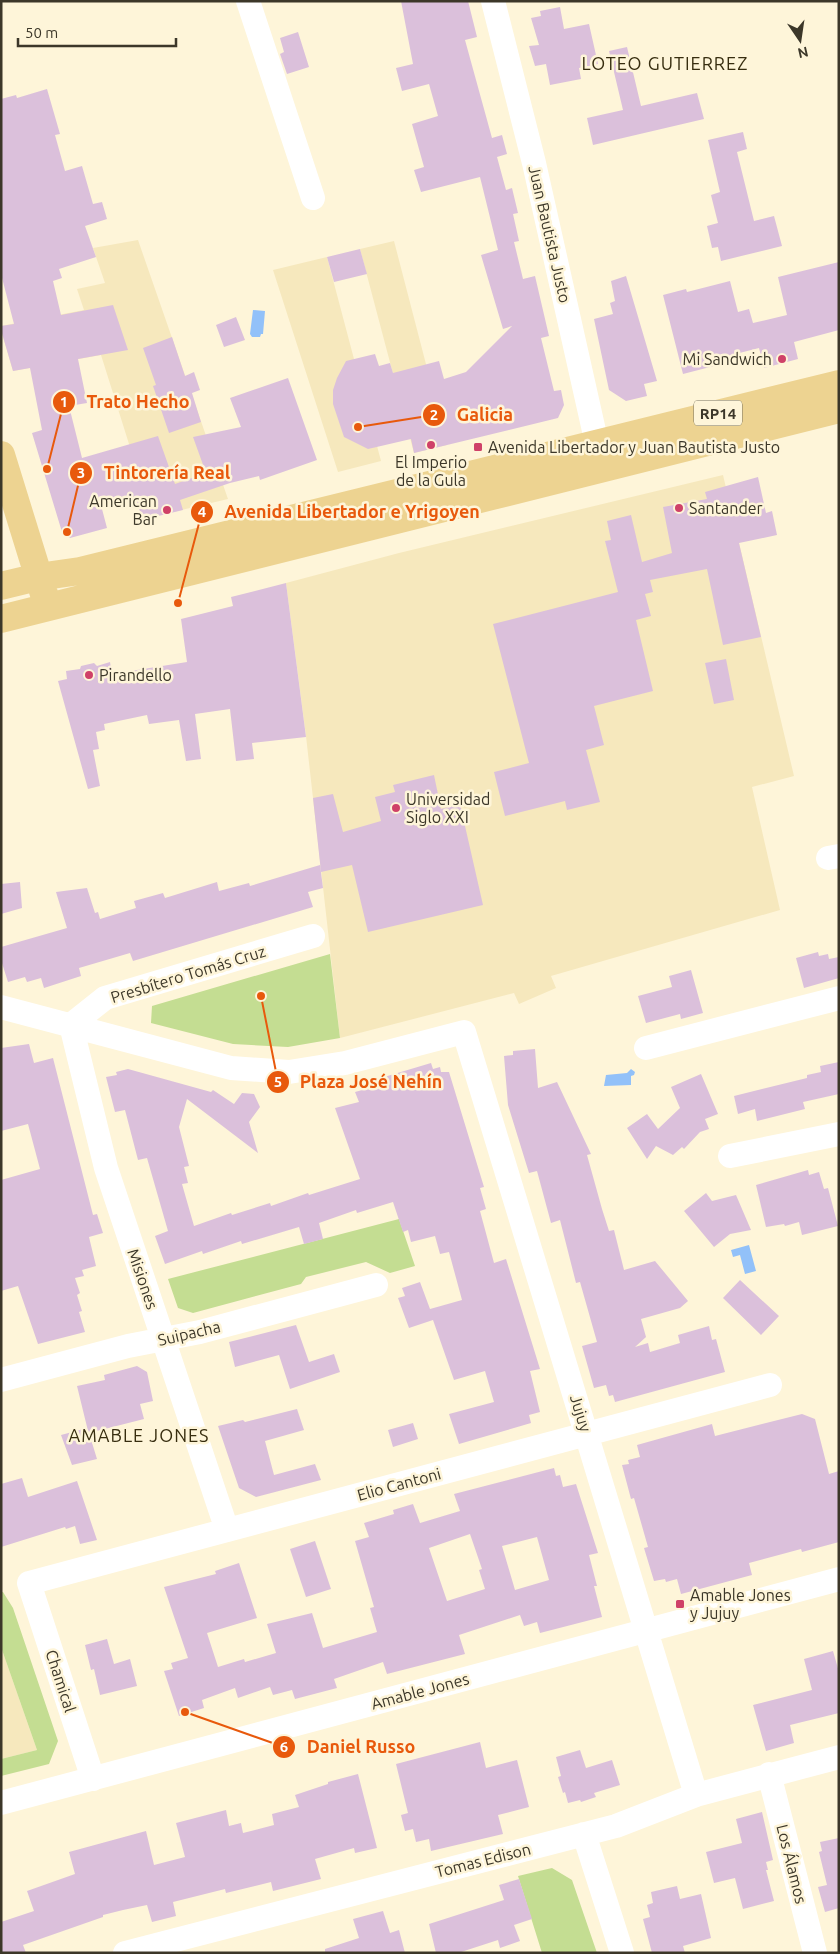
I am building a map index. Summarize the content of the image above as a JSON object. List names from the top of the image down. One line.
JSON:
{"streets":{"main road":["RP14"],"street":["Juan Bautista Justo","Presbítero Tomás Cruz","Misiones","Suipacha","Jujuy","Elio Cantoni","Chamical","Amable Jones","Tomas Edison","Los Álamos"]},"crossings":[["Juan Bautista Justo","RP14"],["Presbítero Tomás Cruz","Misiones"],["Presbítero Tomás Cruz","Jujuy"],["Misiones","Suipacha"],["Misiones","Jujuy"],["Misiones","Elio Cantoni"],["Jujuy","Elio Cantoni"],["Jujuy","Amable Jones"],["Jujuy","Tomas Edison"],["Elio Cantoni","Chamical"],["Chamical","Amable Jones"],["Tomas Edison","Los Álamos"]],"districts":["LOTEO GUTIERREZ","AMABLE JONES"],"places":{"other":["Mi Sandwich","Galicia","El Imperio de la Gula","Trato Hecho","Santander","American Bar","Tintorería Real","Avenida Libertador e Yrigoyen","Pirandello","Universidad Siglo XXI","Plaza José Nehín","Daniel Russo"],"transit":["Avenida Libertador y Juan Bautista Justo","Amable Jones y Jujuy"]},"scale_bar":"50 m","north":"bottom"}
